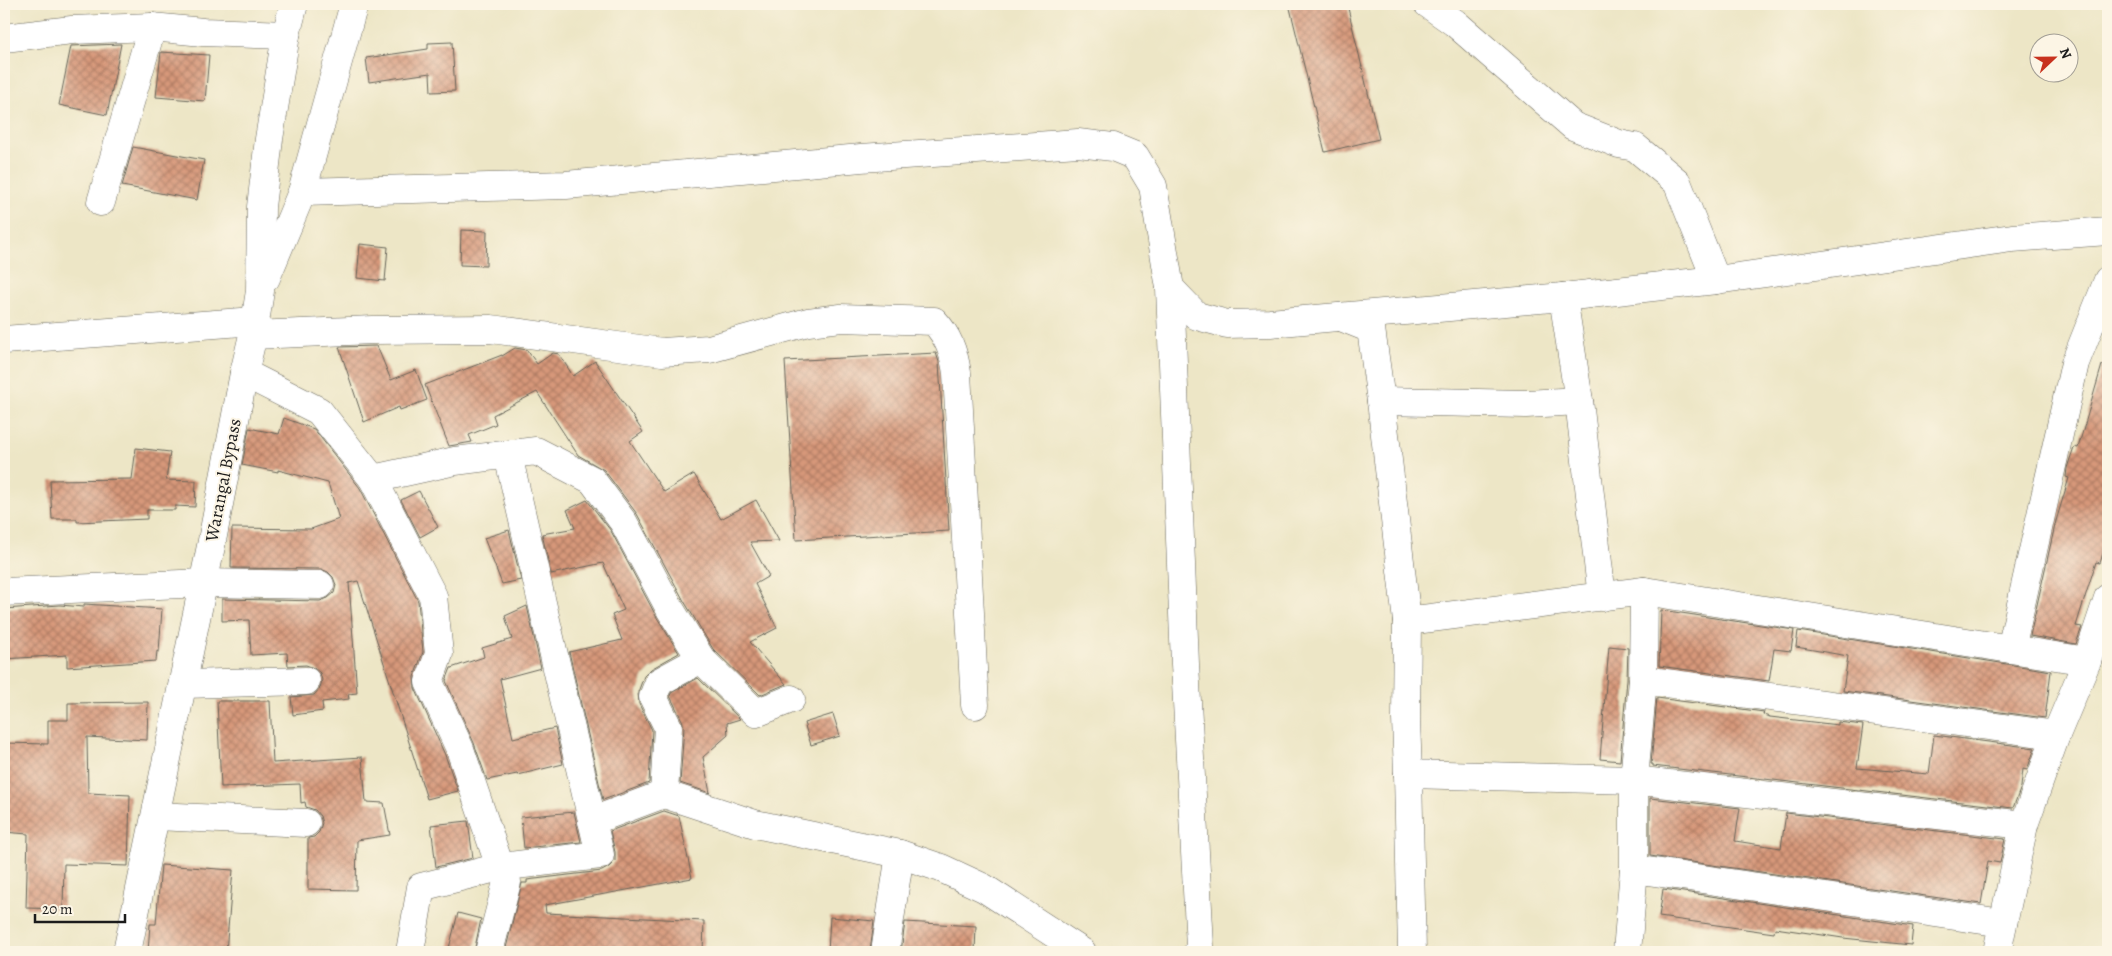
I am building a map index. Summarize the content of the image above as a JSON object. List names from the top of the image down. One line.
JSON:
{"streets":{"street":["Warangal Bypass"]},"scale_bar":"20 m","north":"right"}
